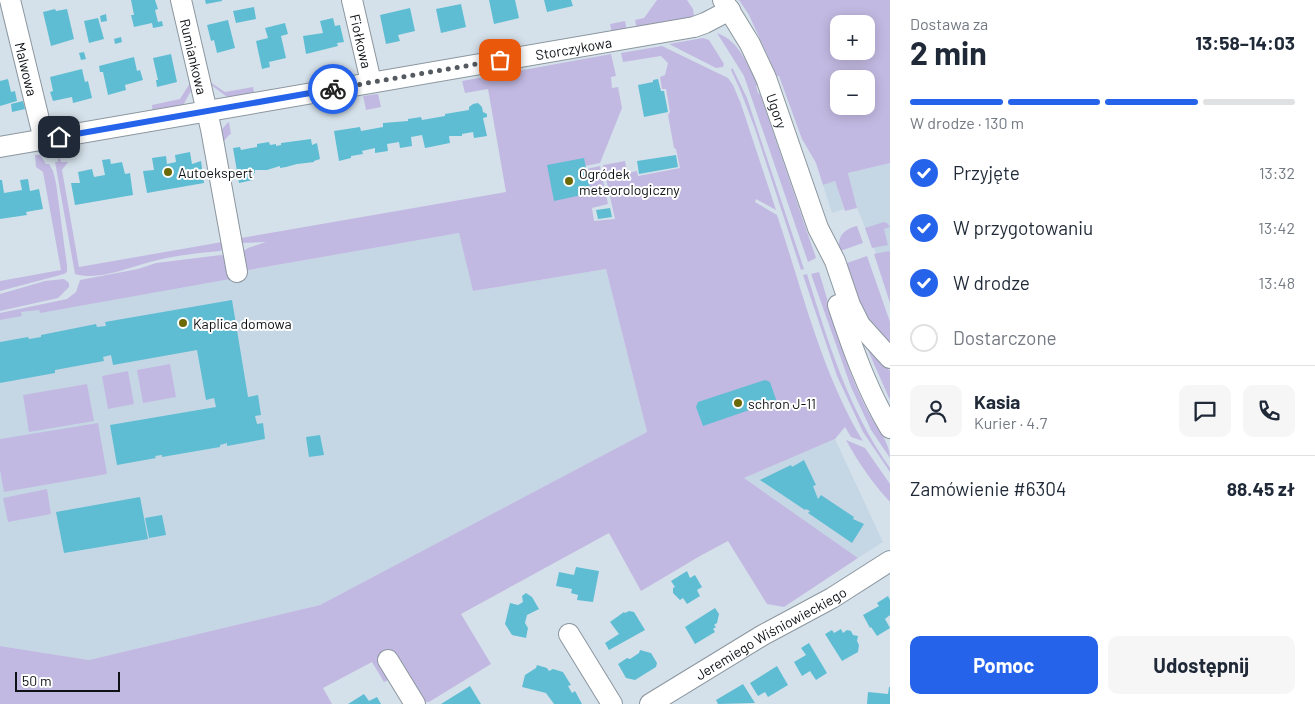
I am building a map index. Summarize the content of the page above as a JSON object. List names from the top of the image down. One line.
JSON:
{"streets":{"street":["Fiołkowa","Storczykowa","Rumiankowa","Malwowa","Ugory","Jeremiego Wiśniowieckiego"]},"crossings":[["Fiołkowa","Storczykowa"],["Storczykowa","Rumiankowa"],["Storczykowa","Malwowa"],["Storczykowa","Ugory"]],"places":["Autoekspert","Ogródek meteorologiczny","Kaplica domowa","schron J-11"],"scale_bar":"50 m","page":{"heading":["2 min","Dostawa za","13:58–14:03"],"panel":["Kasia","Kurier · 4.7","Zamówienie #6304","88.45 zł"],"map_buttons":["+","−"],"bar":"W drodze · 130 m","list":[["Przyjęte","13:32"],["W przygotowaniu","13:42"],["W drodze","13:48"],"Dostarczone"],"buttons":["Pomoc","Udostępnij"],"scale":"50 m"}}
